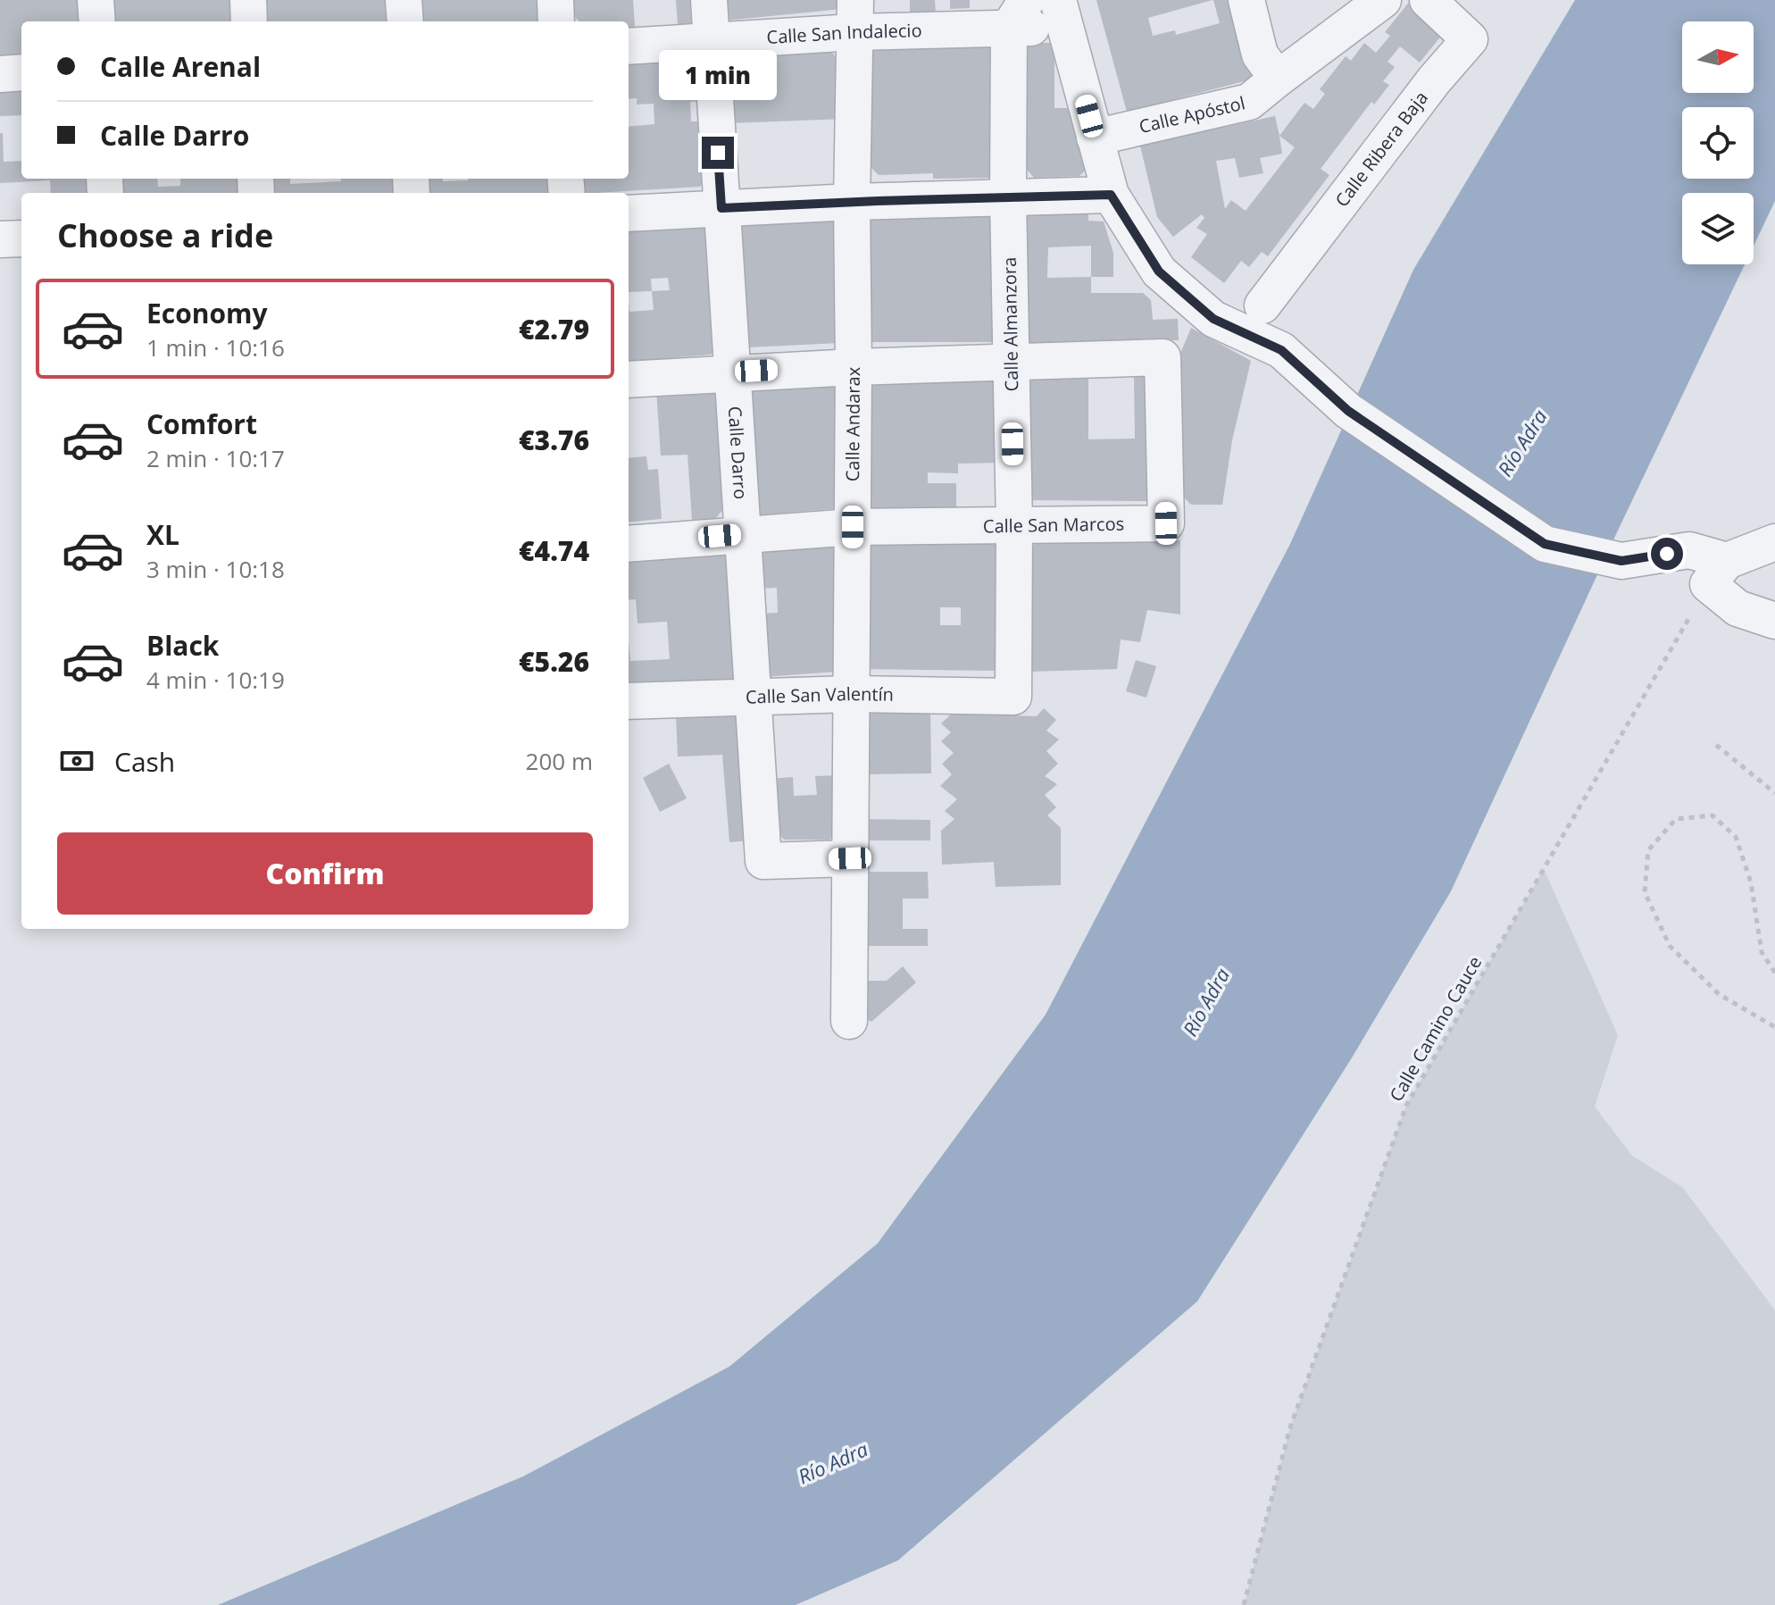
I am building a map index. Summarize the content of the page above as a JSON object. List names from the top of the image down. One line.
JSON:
{"streets":{"street":["Calle San Indalecio","Calle Apóstol","Calle Ribera Baja","Calle Almanzora","Calle Andarax","Calle Darro","Calle San Marcos","Calle San Valentín"],"path":["Calle Camino Cauce"]},"crossings":[["Calle San Indalecio","Calle Almanzora"],["Calle San Indalecio","Calle Andarax"],["Calle San Indalecio","Calle Darro"],["Calle Almanzora","Calle San Marcos"],["Calle Almanzora","Calle San Valentín"],["Calle Andarax","Calle Darro"],["Calle Andarax","Calle San Marcos"],["Calle Andarax","Calle San Valentín"],["Calle Darro","Calle San Marcos"],["Calle Darro","Calle San Valentín"]],"water":["Río Adra"],"north":"right","page":{"banner":["Calle Arenal","Calle Darro"],"bubble":"1 min","heading":"Choose a ride","list":[{"name":"Economy","note":"1 min · 10:16","value":"€2.79"},{"name":"Comfort","note":"2 min · 10:17","value":"€3.76"},{"name":"XL","note":"3 min · 10:18","value":"€4.74"},{"name":"Black","note":"4 min · 10:19","value":"€5.26"}],"pay":["Cash","200 m"],"buttons":"Confirm"}}
